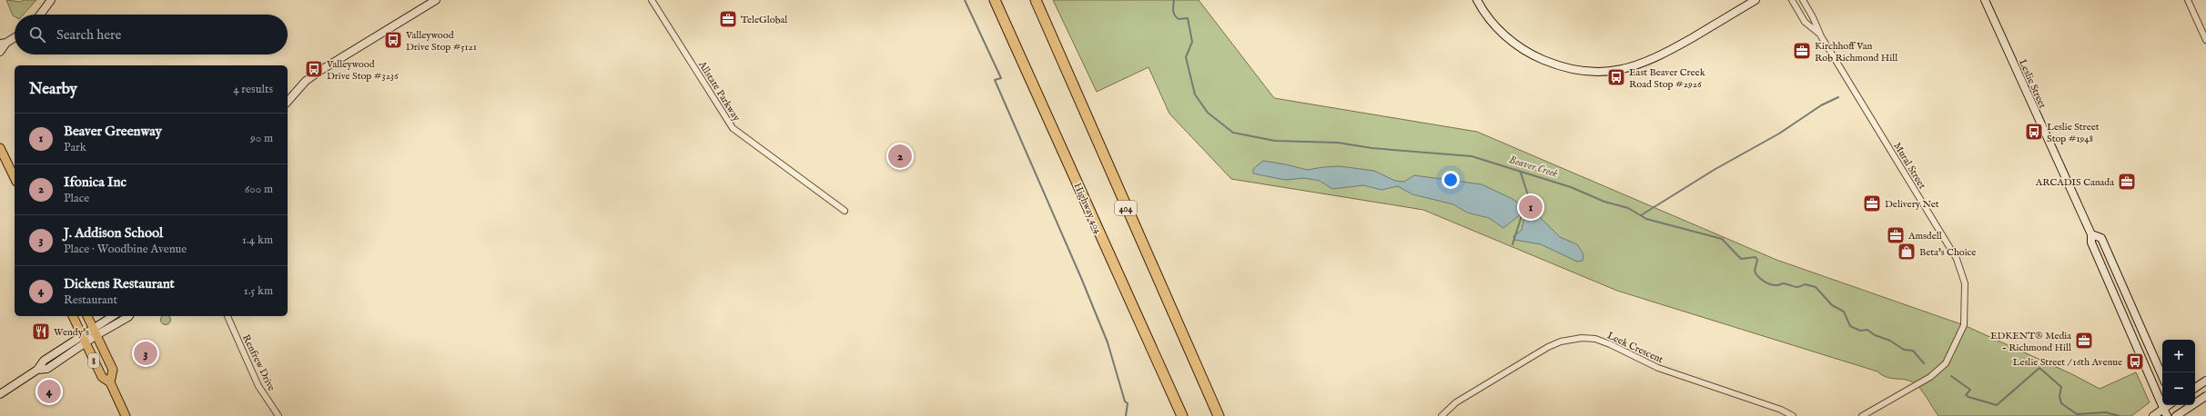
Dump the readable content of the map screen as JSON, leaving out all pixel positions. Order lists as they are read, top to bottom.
{
  "streets": {
    "highway": ["Highway 404", "404"],
    "main road": ["Leslie Street", "8"],
    "street": [
      "Allstate Parkway",
      "Mural Street",
      "Leek Crescent",
      "Renfrew Drive"
    ]
  },
  "water": ["Beaver Creek"],
  "places": {
    "office": [
      "TeleGlobal",
      "Kirchhoff Van Rob Richmond Hill",
      "ARCADIS Canada",
      "Delivery Net",
      "Amsdell",
      "EDKENT® Media - Richmond Hill"
    ],
    "bus stop": [
      "Valleywood Drive Stop #5121",
      "Valleywood Drive Stop #3236",
      "East Beaver Creek Road Stop #2926",
      "Leslie Street Stop #1948",
      "Leslie Street / 16th Avenue"
    ],
    "shop": ["Beta's Choice"],
    "restaurant": ["Wendy's"]
  },
  "page": {
    "search": "Search here",
    "heading": ["Nearby", "4 results"],
    "list": [
      {
        "mark": "1",
        "name": "Beaver Greenway",
        "note": "Park",
        "value": "90 m"
      },
      {
        "mark": "2",
        "name": "Ifonica Inc",
        "note": "Place",
        "value": "600 m"
      },
      {
        "mark": "3",
        "name": "J. Addison School",
        "note": "Place · Woodbine Avenue",
        "value": "1.4 km"
      },
      {
        "mark": "4",
        "name": "Dickens Restaurant",
        "note": "Restaurant",
        "value": "1.5 km"
      }
    ],
    "pins": [
      "2",
      "1",
      "3",
      "4"
    ],
    "map_buttons": ["+", "−"]
  }
}
